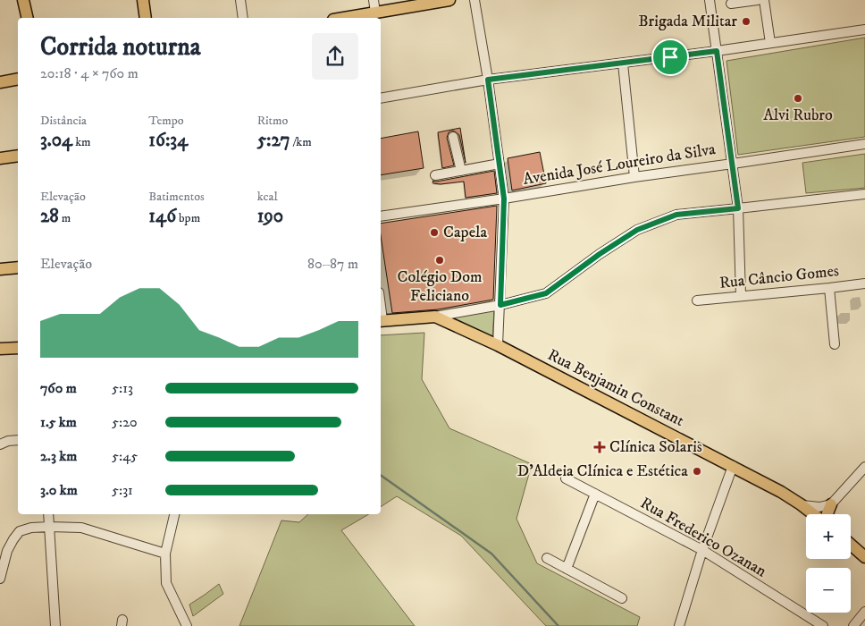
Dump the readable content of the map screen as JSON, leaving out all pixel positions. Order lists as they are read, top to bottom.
{
  "streets": {
    "main road": ["Rua Benjamin Constant"],
    "street": ["Avenida José Loureiro da Silva", "Rua Câncio Gomes", "Rua Frederico Ozanan"]
  },
  "places": {
    "other": [
      "Brigada Militar",
      "Alvi Rubro",
      "Capela",
      "Colégio Dom Feliciano",
      "D'Aldeia Clínica e Estética"
    ],
    "health": ["Clínica Solaris"]
  },
  "page": {
    "heading": ["Corrida noturna", "20:18 · 4 × 760 m"],
    "stats": [
      ["Distância", "3.04 km"],
      ["Tempo", "16:34"],
      ["Ritmo", "5:27 /km"],
      ["Elevação", "28 m"],
      ["Batimentos", "146 bpm"],
      ["kcal", "190"]
    ],
    "chart": ["Elevação", "80–87 m"],
    "list": [
      {
        "name": "760 m",
        "note": "5:13"
      },
      {
        "name": "1.5 km",
        "note": "5:20"
      },
      {
        "name": "2.3 km",
        "note": "5:45"
      },
      {
        "name": "3.0 km",
        "note": "5:31"
      }
    ],
    "map_buttons": ["+", "−"]
  }
}
